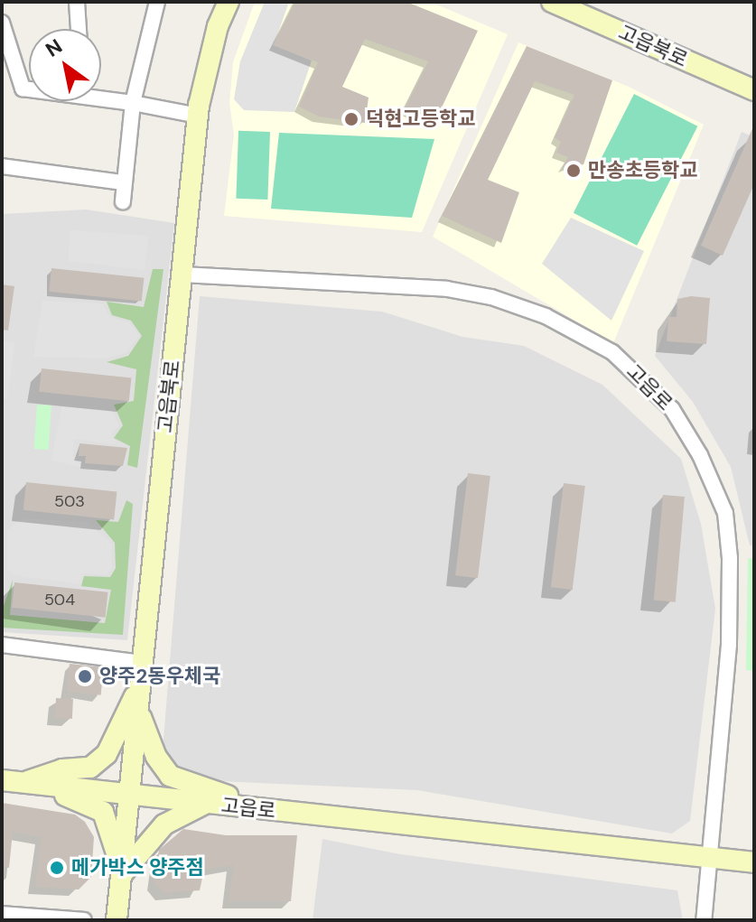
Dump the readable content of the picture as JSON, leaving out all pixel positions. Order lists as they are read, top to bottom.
{
  "streets": {
    "street": ["고읍북로", "고읍로"]
  },
  "crossings": [
    ["고읍북로", "고읍로"]
  ],
  "places": [
    "덕현고등학교",
    "만송초등학교",
    "양주2동우체국",
    "메가박스 양주점"
  ],
  "house_numbers": ["503", "504"],
  "north": "top left"
}
